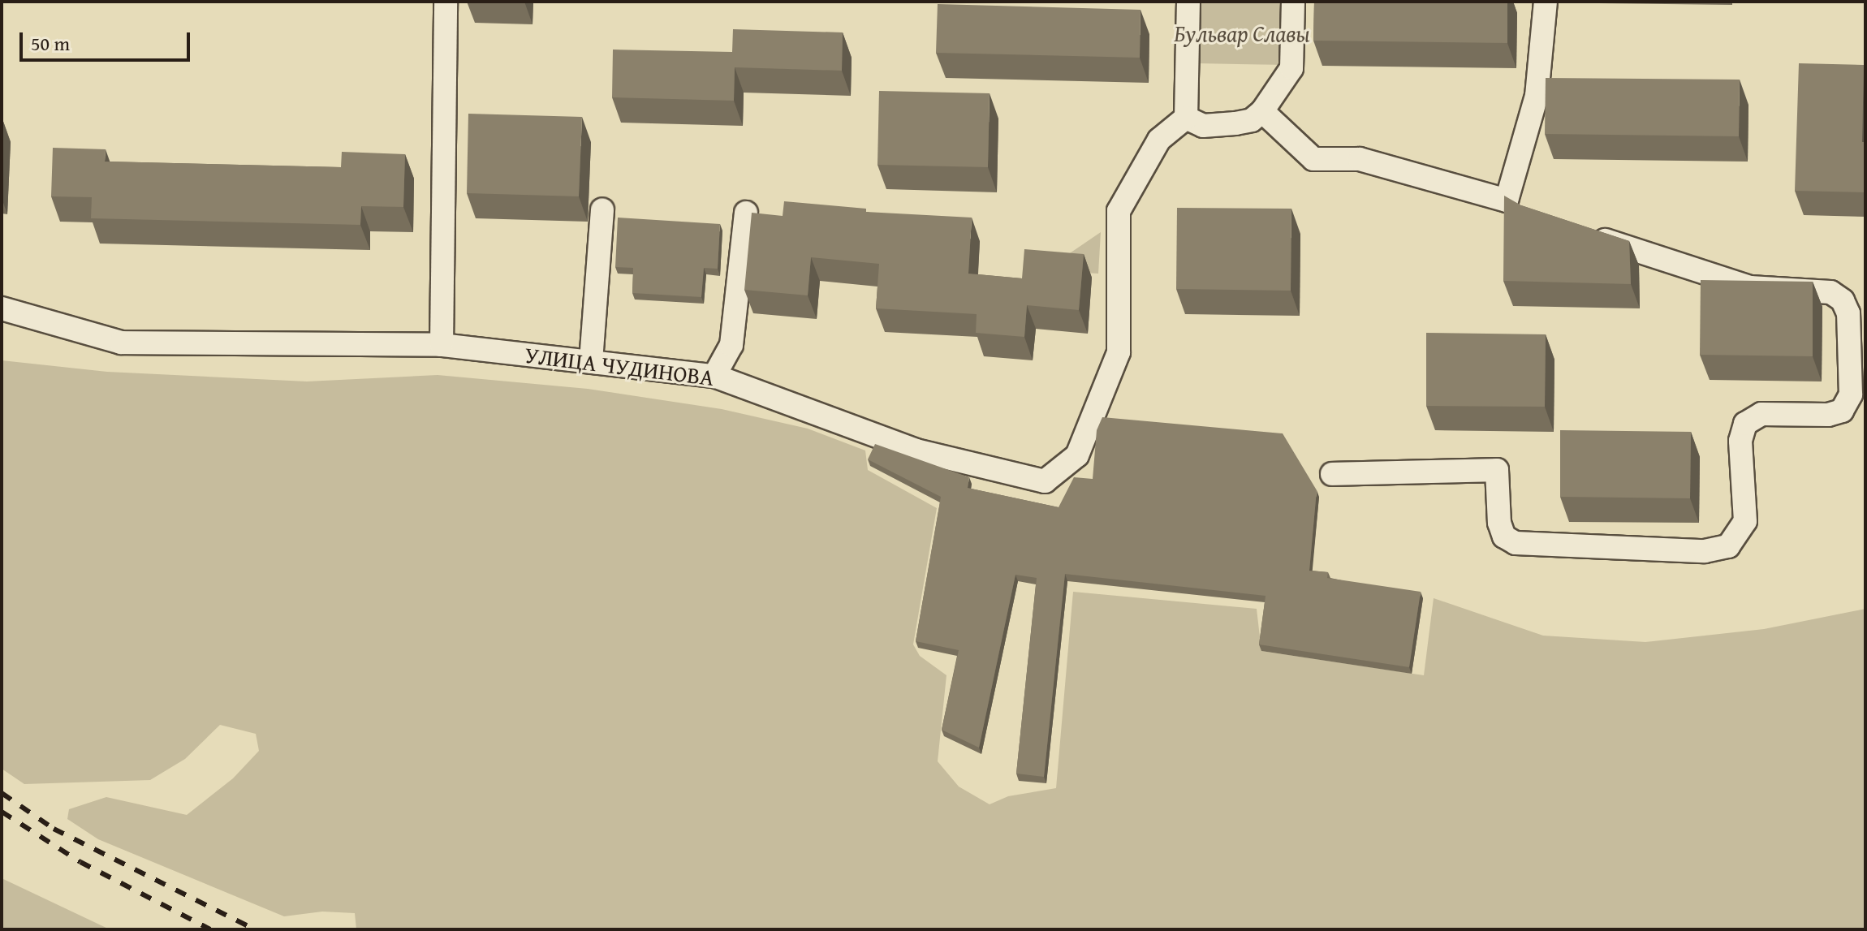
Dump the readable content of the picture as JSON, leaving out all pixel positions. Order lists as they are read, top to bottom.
{
  "streets": {
    "street": ["УЛИЦА ЧУДИНОВА"]
  },
  "parks": ["Бульвар Славы"],
  "scale_bar": "50 m"
}
